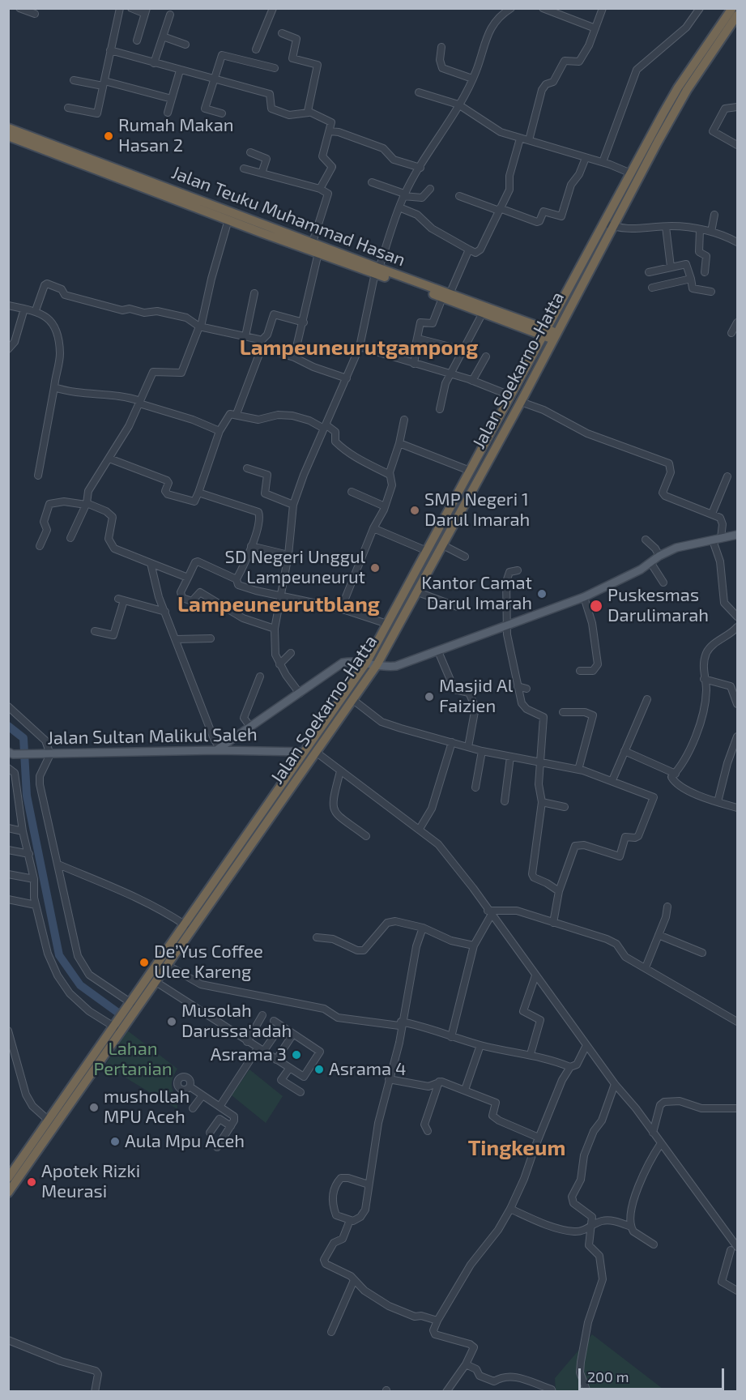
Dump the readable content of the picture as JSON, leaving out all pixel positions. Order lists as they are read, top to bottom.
{
  "streets": {
    "highway": ["Jalan Teuku Muhammad Hasan", "Jalan Soekarno-Hatta"],
    "main road": ["Jalan Sultan Malikul Saleh"]
  },
  "crossings": [
    ["Jalan Teuku Muhammad Hasan", "Jalan Soekarno-Hatta"],
    ["Jalan Soekarno-Hatta", "Jalan Sultan Malikul Saleh"]
  ],
  "districts": ["Lampeuneurutgampong", "Lampeuneurutblang", "Tingkeum"],
  "parks": ["Lahan Pertanian"],
  "places": [
    "Rumah Makan Hasan 2",
    "SMP Negeri 1 Darul Imarah",
    "SD Negeri Unggul Lampeuneurut",
    "Kantor Camat Darul Imarah",
    "Puskesmas Darulimarah",
    "Masjid Al Faizien",
    "De’Yus Coffee Ulee Kareng",
    "Musolah Darussa'adah",
    "Asrama 3",
    "Asrama 4",
    "mushollah MPU Aceh",
    "Aula Mpu Aceh",
    "Apotek Rizki Meurasi"
  ],
  "scale_bar": "200 m"
}
